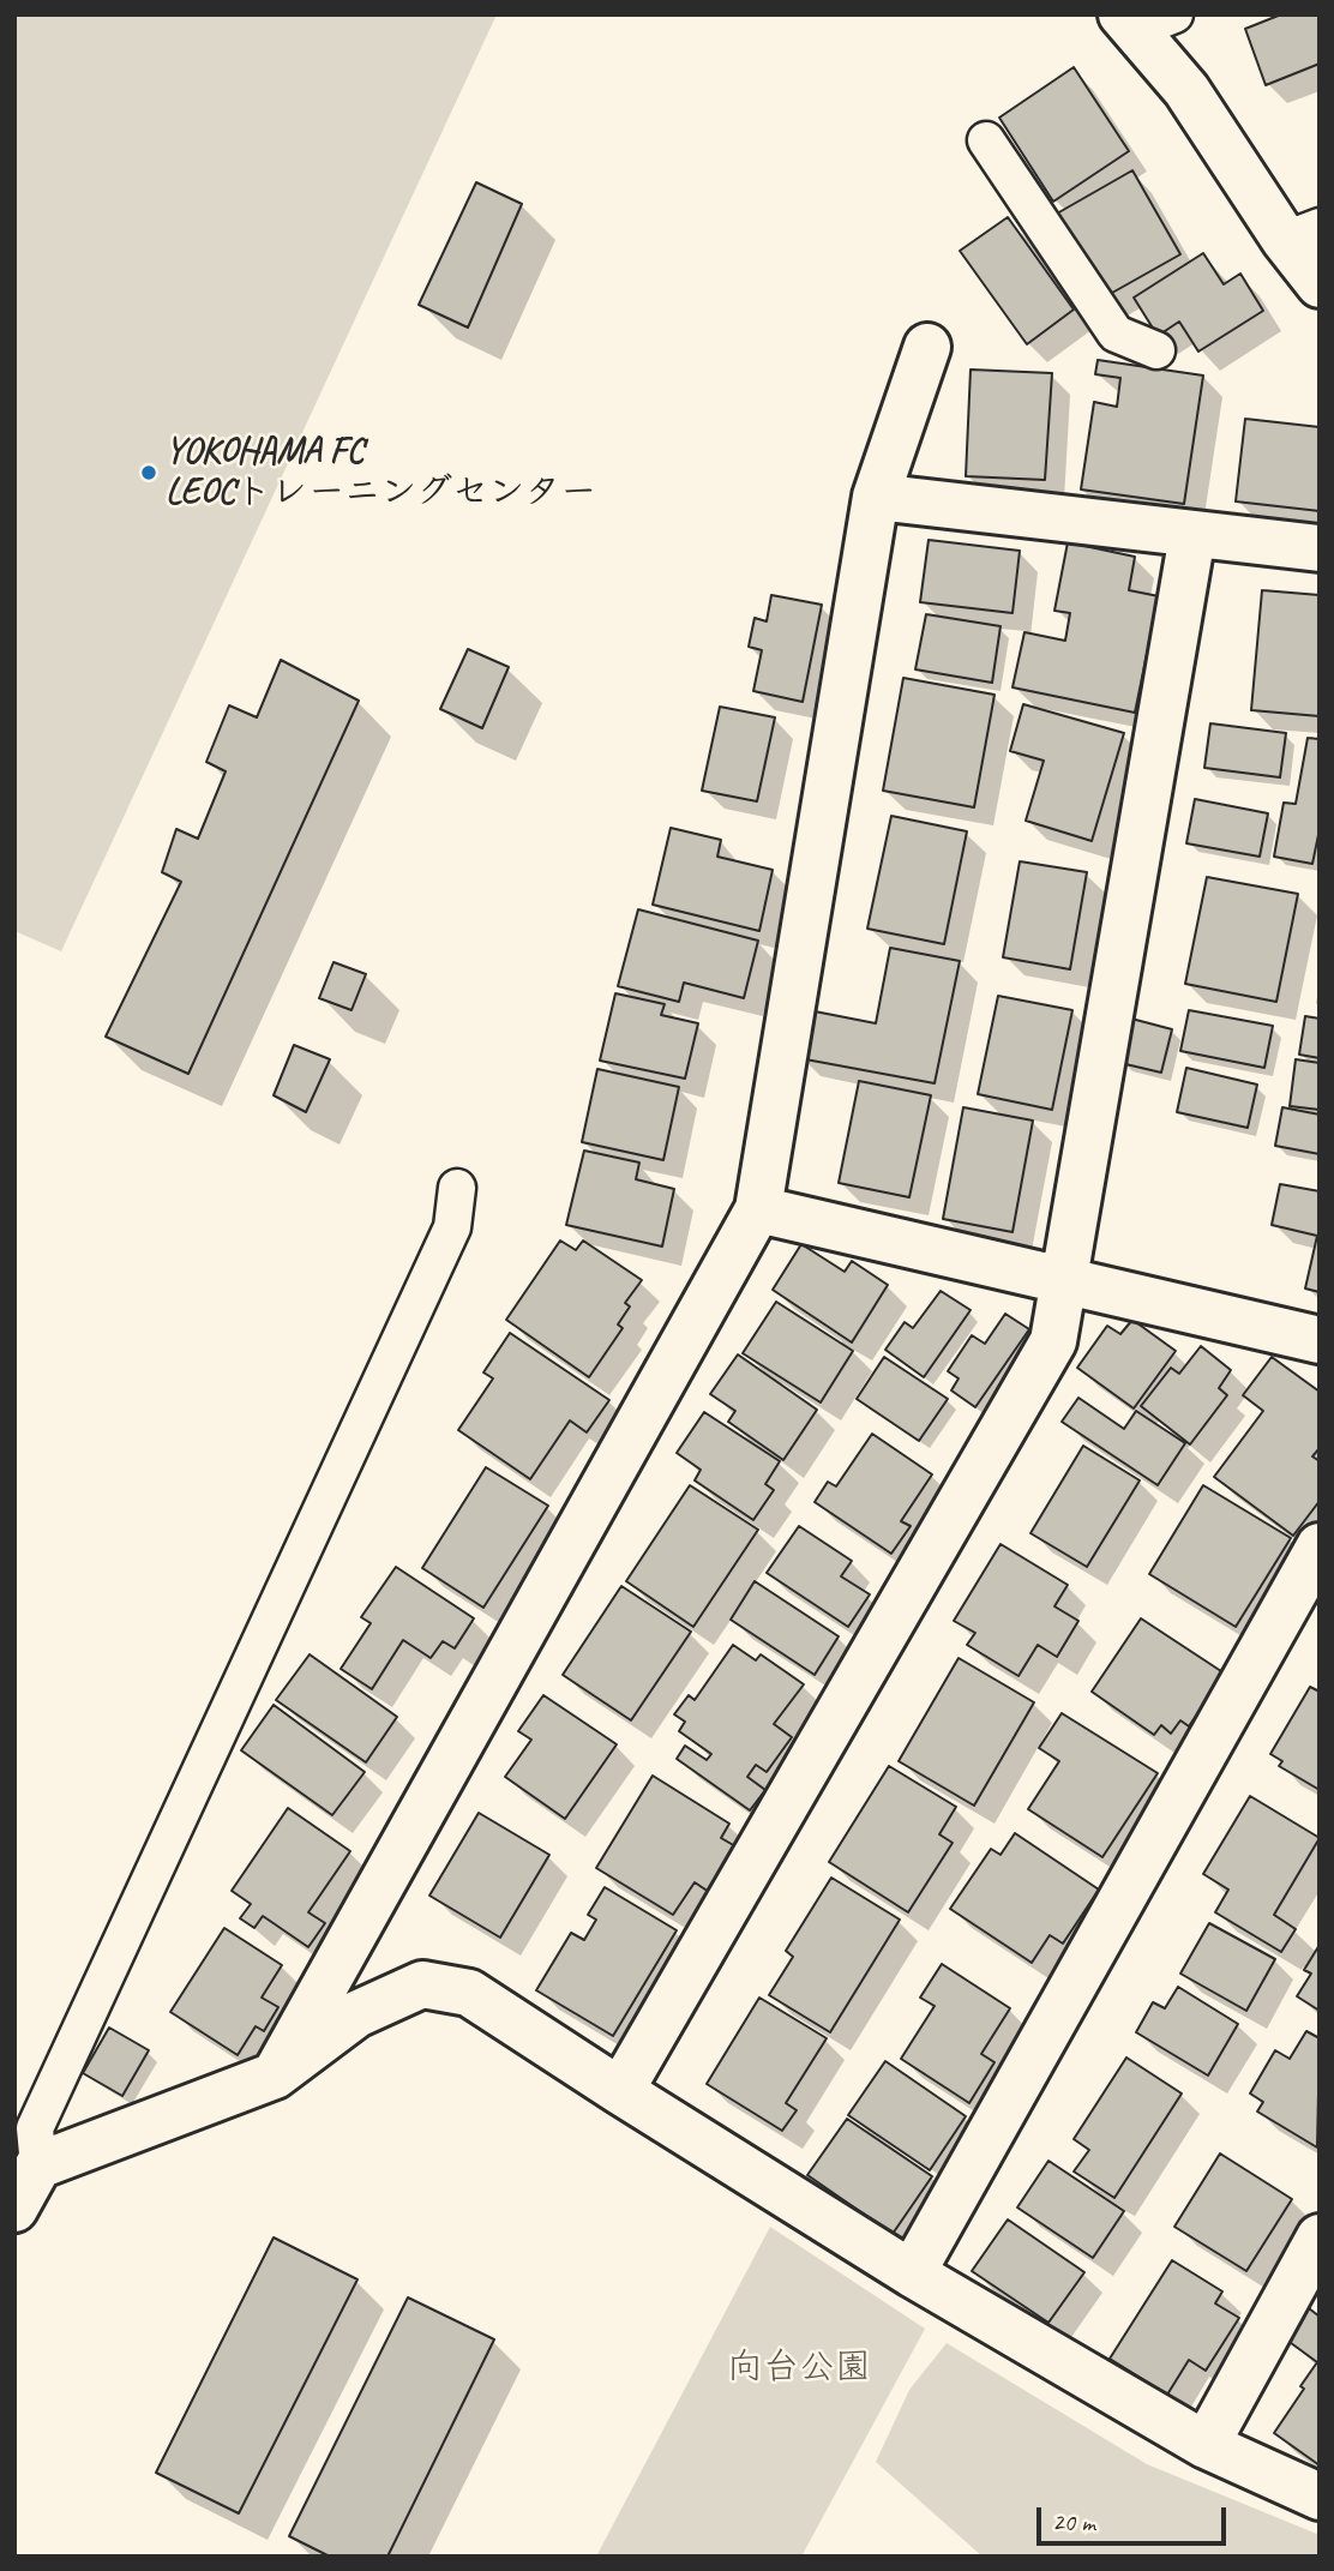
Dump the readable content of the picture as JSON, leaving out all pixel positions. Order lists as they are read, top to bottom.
{
  "parks": ["向台公園"],
  "places": ["YOKOHAMA FC LEOCトレーニングセンター"],
  "scale_bar": "20 m"
}
